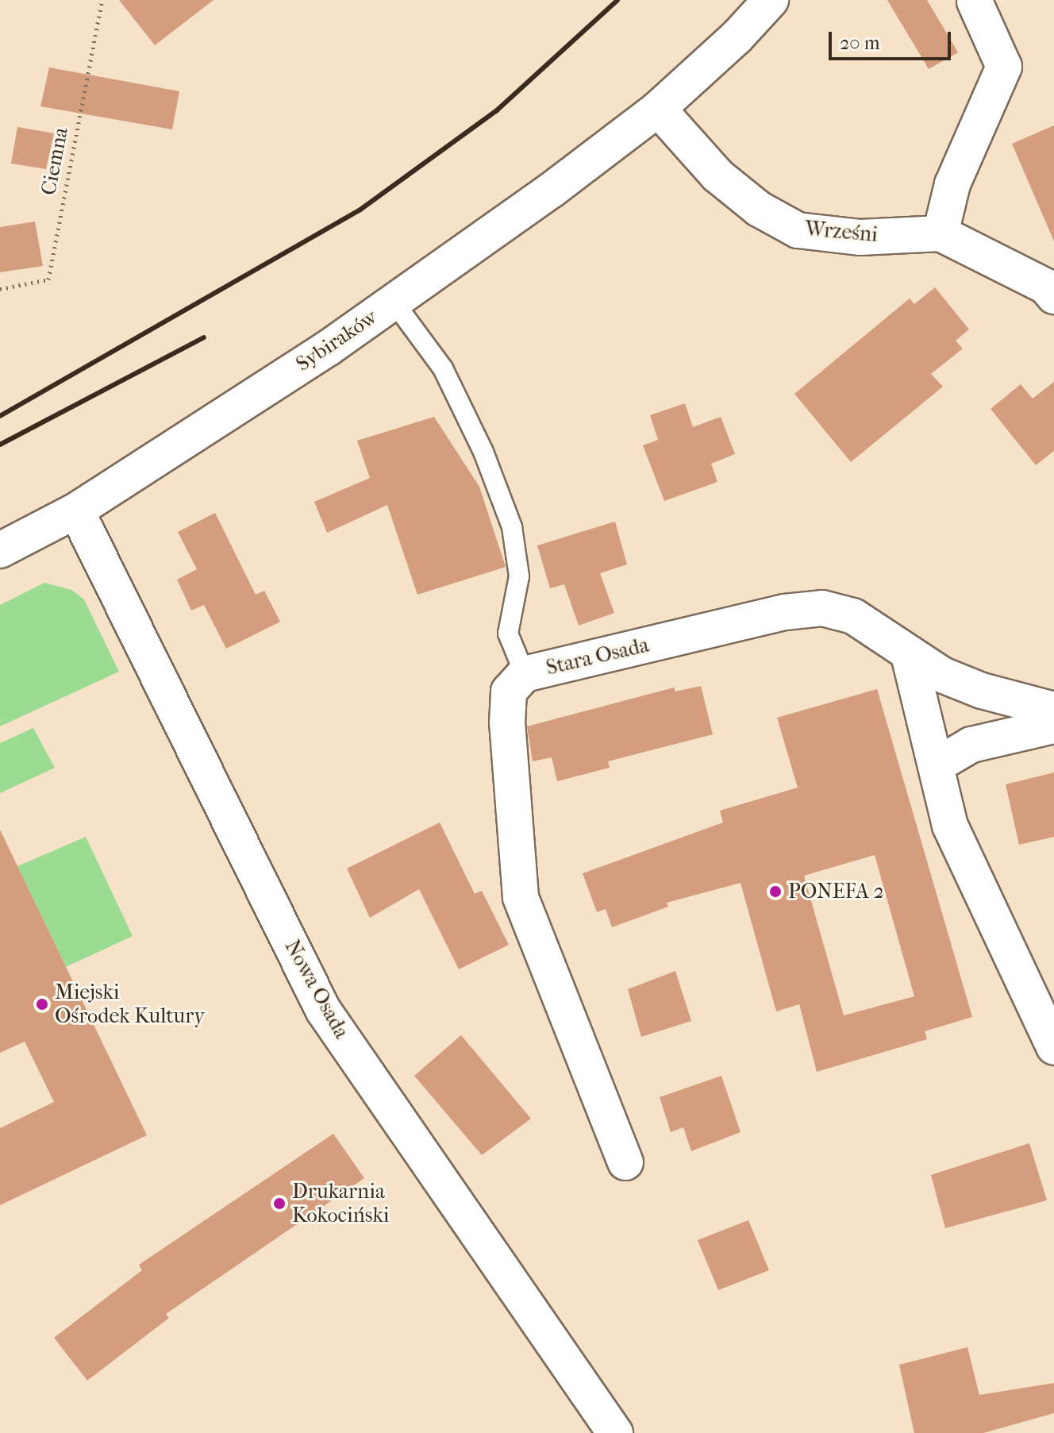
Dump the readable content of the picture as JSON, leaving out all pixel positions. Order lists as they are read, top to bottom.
{
  "streets": {
    "street": [
      "Wrześni",
      "Sybiraków",
      "Stara Osada",
      "Nowa Osada"
    ],
    "path": ["Ciemna"]
  },
  "crossings": [
    ["Wrześni", "Sybiraków"],
    ["Sybiraków", "Stara Osada"],
    ["Sybiraków", "Nowa Osada"]
  ],
  "places": ["PONEFA 2", "Miejski Ośrodek Kultury", "Drukarnia Kokociński"],
  "scale_bar": "20 m"
}
